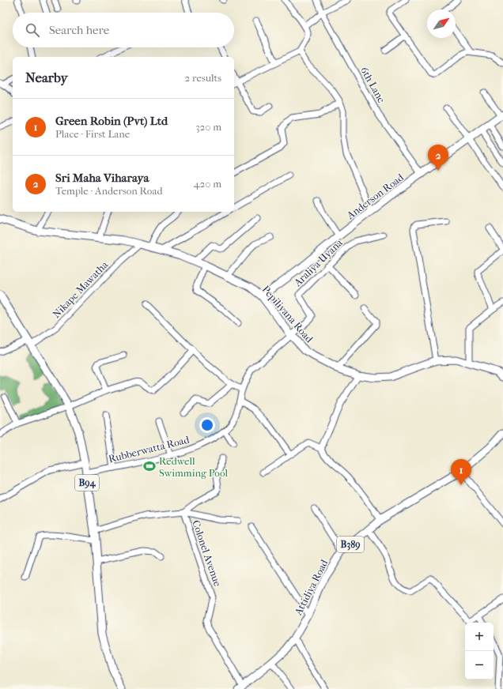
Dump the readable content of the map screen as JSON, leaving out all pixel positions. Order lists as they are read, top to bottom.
{
  "streets": {
    "main road": [
      "Anderson Road",
      "Pepiliyana Road",
      "B94",
      "B389",
      "Attidiya Road"
    ],
    "street": [
      "6th Lane",
      "Araliya Uyana",
      "Nikape Mawatha",
      "Rubberwatta Road",
      "Colonel Avenue"
    ]
  },
  "crossings": [
    ["6th Lane", "Anderson Road"],
    ["Anderson Road", "Pepiliyana Road"],
    ["Araliya Uyana", "Pepiliyana Road"],
    ["Araliya Uyana", "Rubberwatta Road"],
    ["Nikape Mawatha", "Pepiliyana Road"],
    ["Nikape Mawatha", "B94"],
    ["Pepiliyana Road", "Rubberwatta Road"],
    ["Rubberwatta Road", "B94"],
    ["Colonel Avenue", "Attidiya Road"]
  ],
  "places": {
    "sports": ["Redwell Swimming Pool"]
  },
  "north": "top right",
  "page": {
    "search": "Search here",
    "heading": ["Nearby", "2 results"],
    "list": [
      {
        "mark": "1",
        "name": "Green Robin (Pvt) Ltd",
        "note": "Place · First Lane",
        "value": "320 m"
      },
      {
        "mark": "2",
        "name": "Sri Maha Viharaya",
        "note": "Temple · Anderson Road",
        "value": "420 m"
      }
    ],
    "pins": ["2", "1"],
    "map_buttons": ["+", "−"]
  }
}
